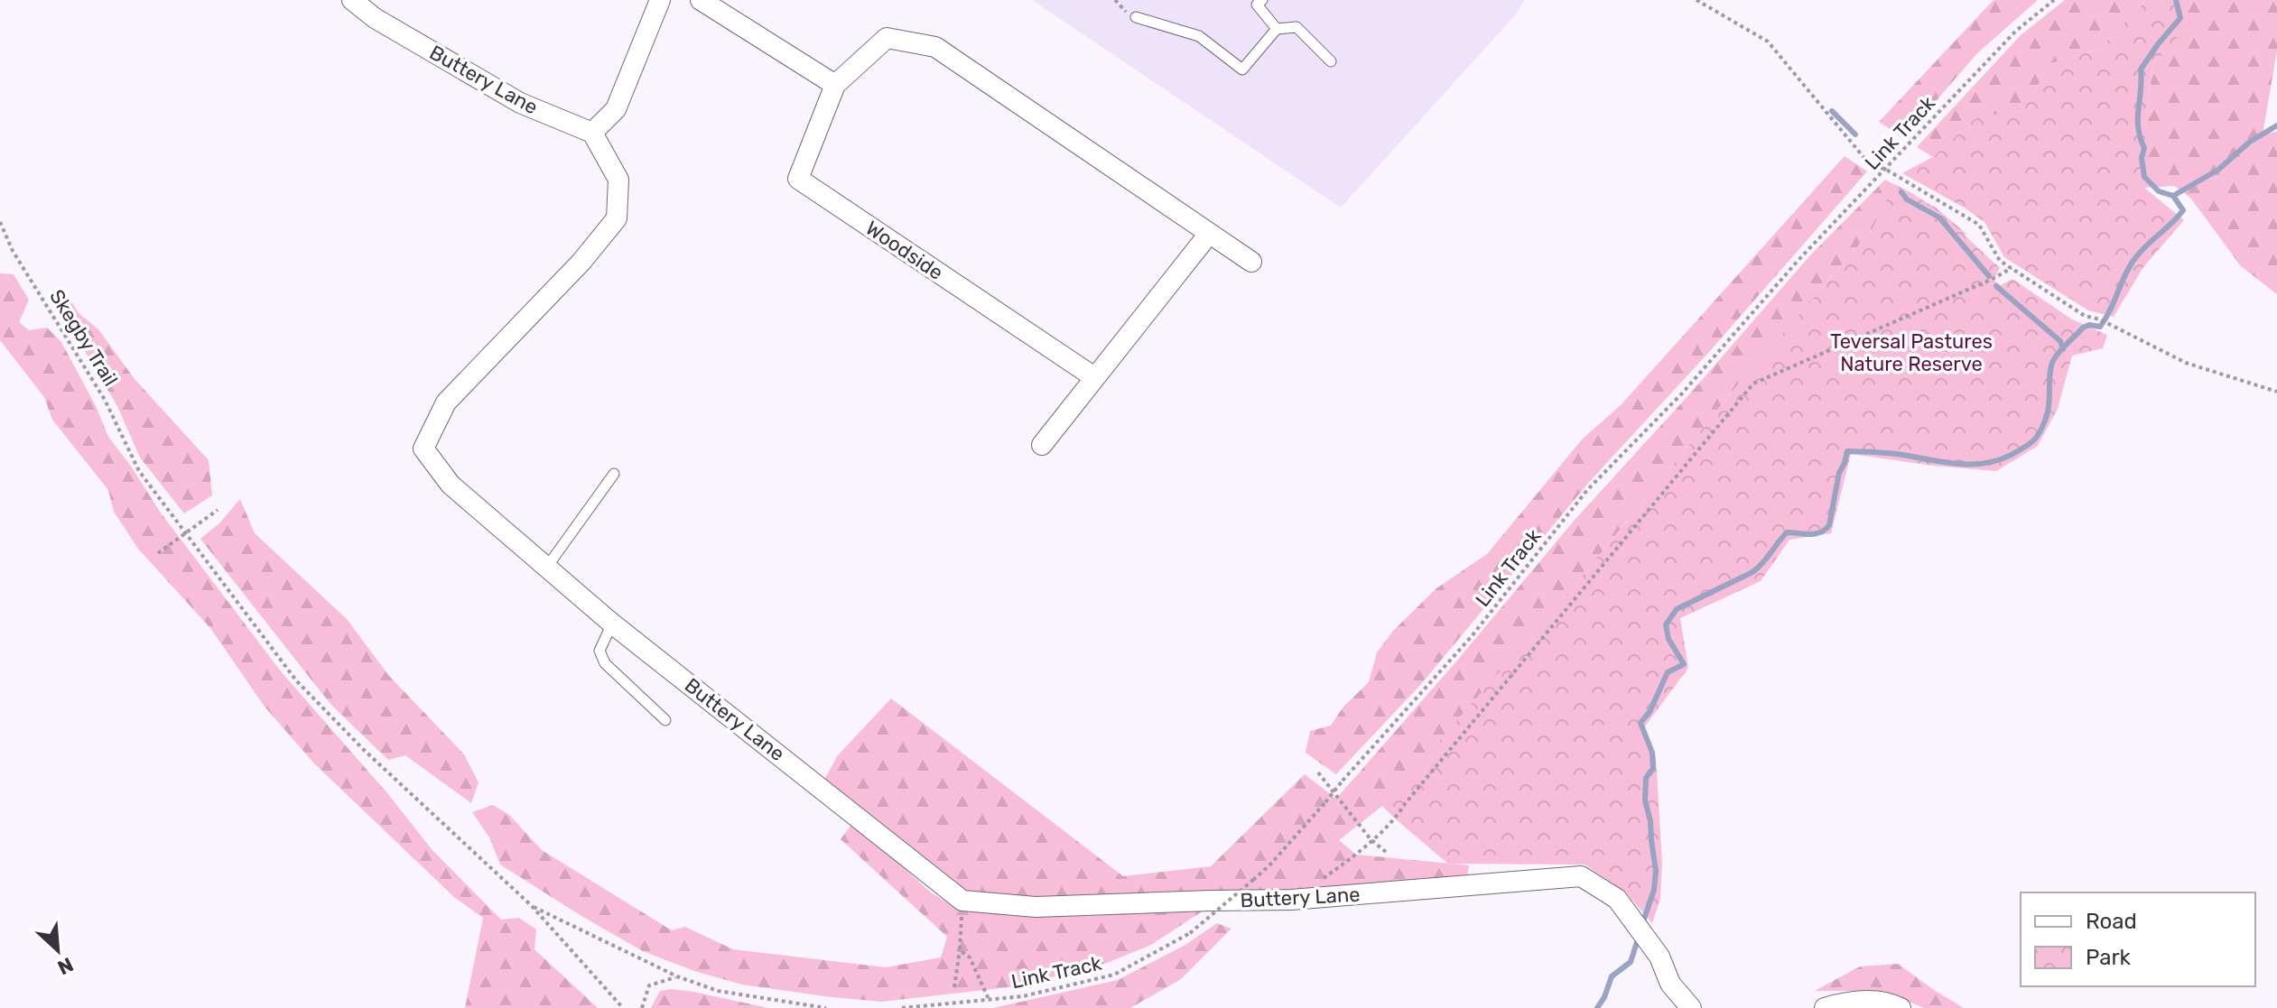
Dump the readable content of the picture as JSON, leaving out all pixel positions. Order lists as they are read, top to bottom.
{
  "streets": {
    "street": ["Buttery Lane", "Woodside"],
    "path": ["Link Track", "Skegby Trail"]
  },
  "parks": ["Teversal Pastures Nature Reserve"],
  "legend": ["Road", "Park"],
  "north": "bottom right"
}
